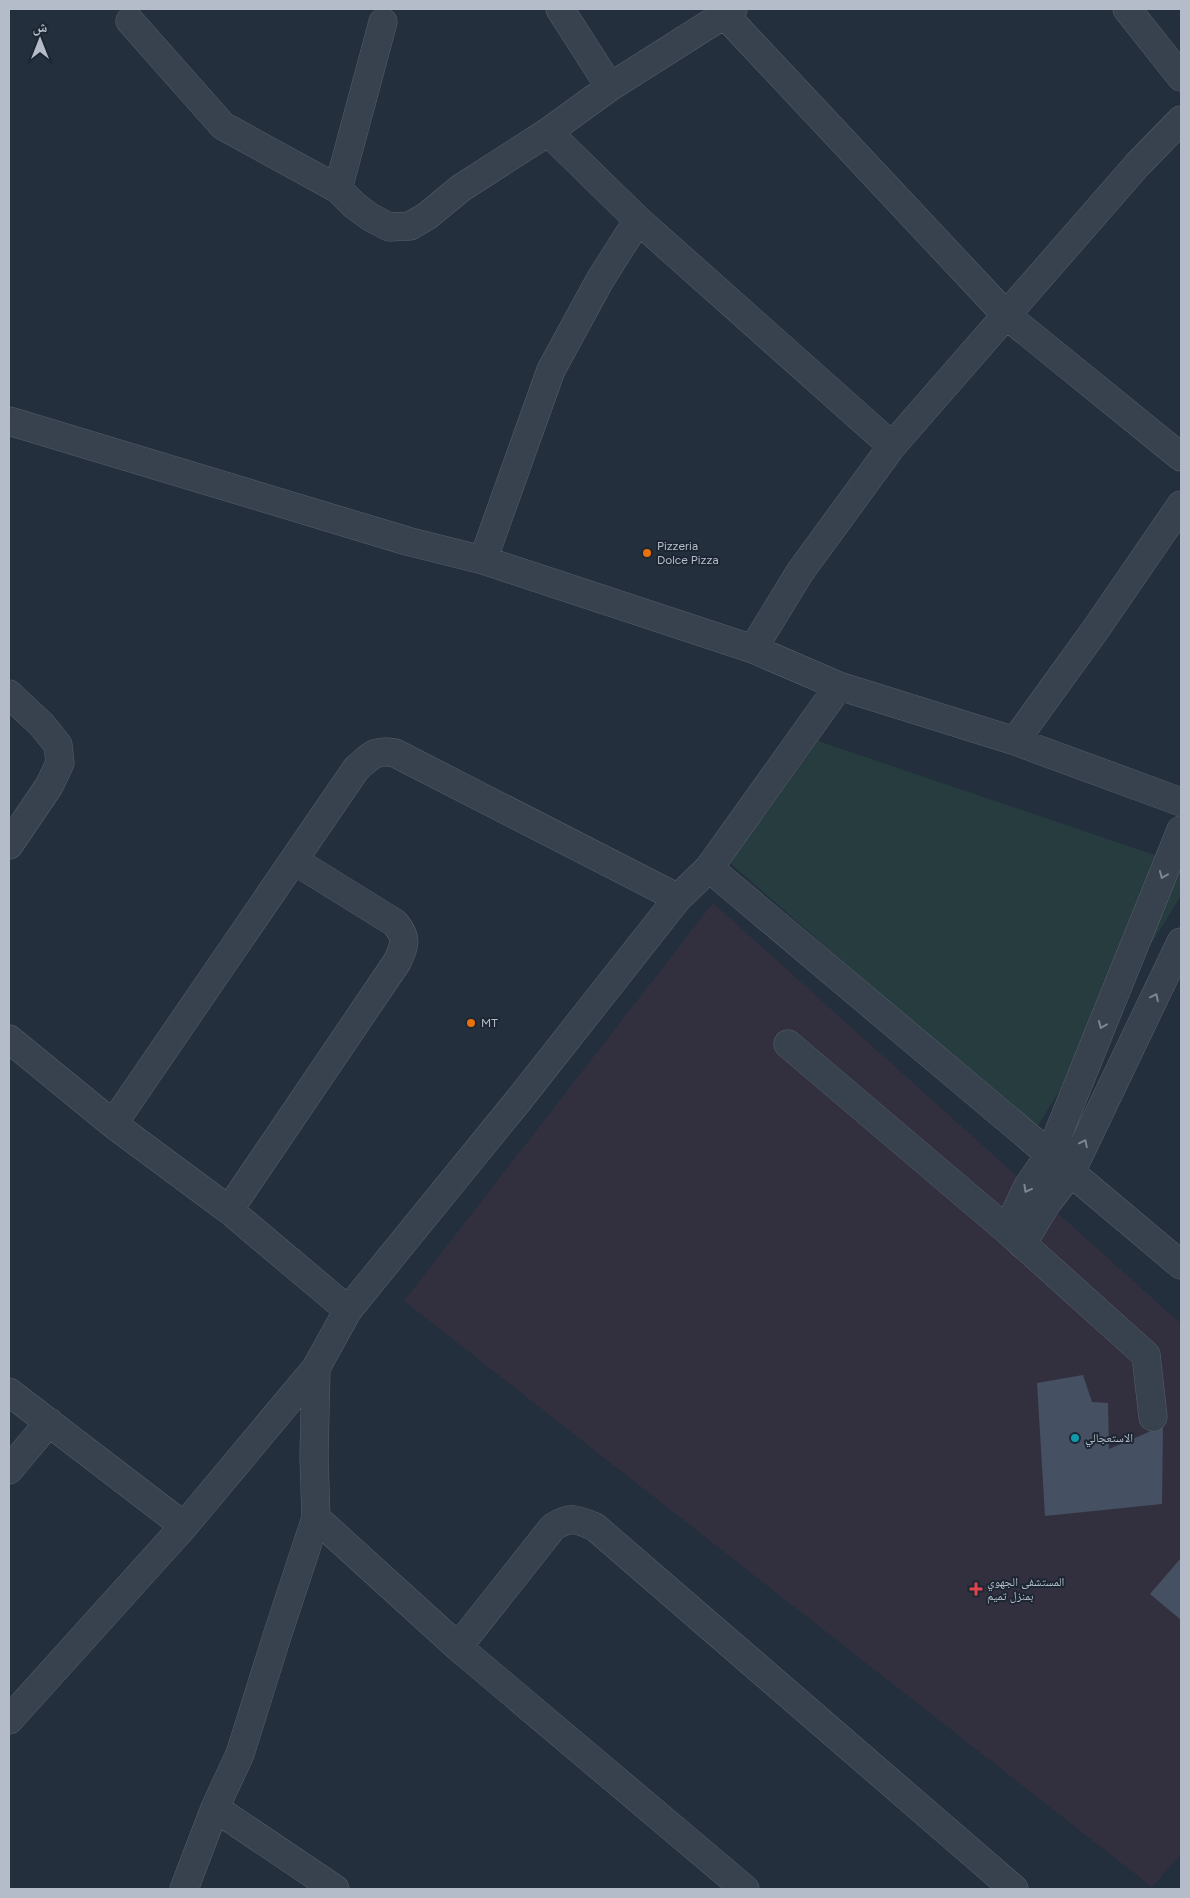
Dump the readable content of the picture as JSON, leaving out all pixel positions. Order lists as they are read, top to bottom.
{
  "places": {
    "other": ["Pizzeria Dolce Pizza", "MT", "الاستعجالي"],
    "health": ["المستشفى الجهوي بمنزل تميم"]
  },
  "north": "top"
}
